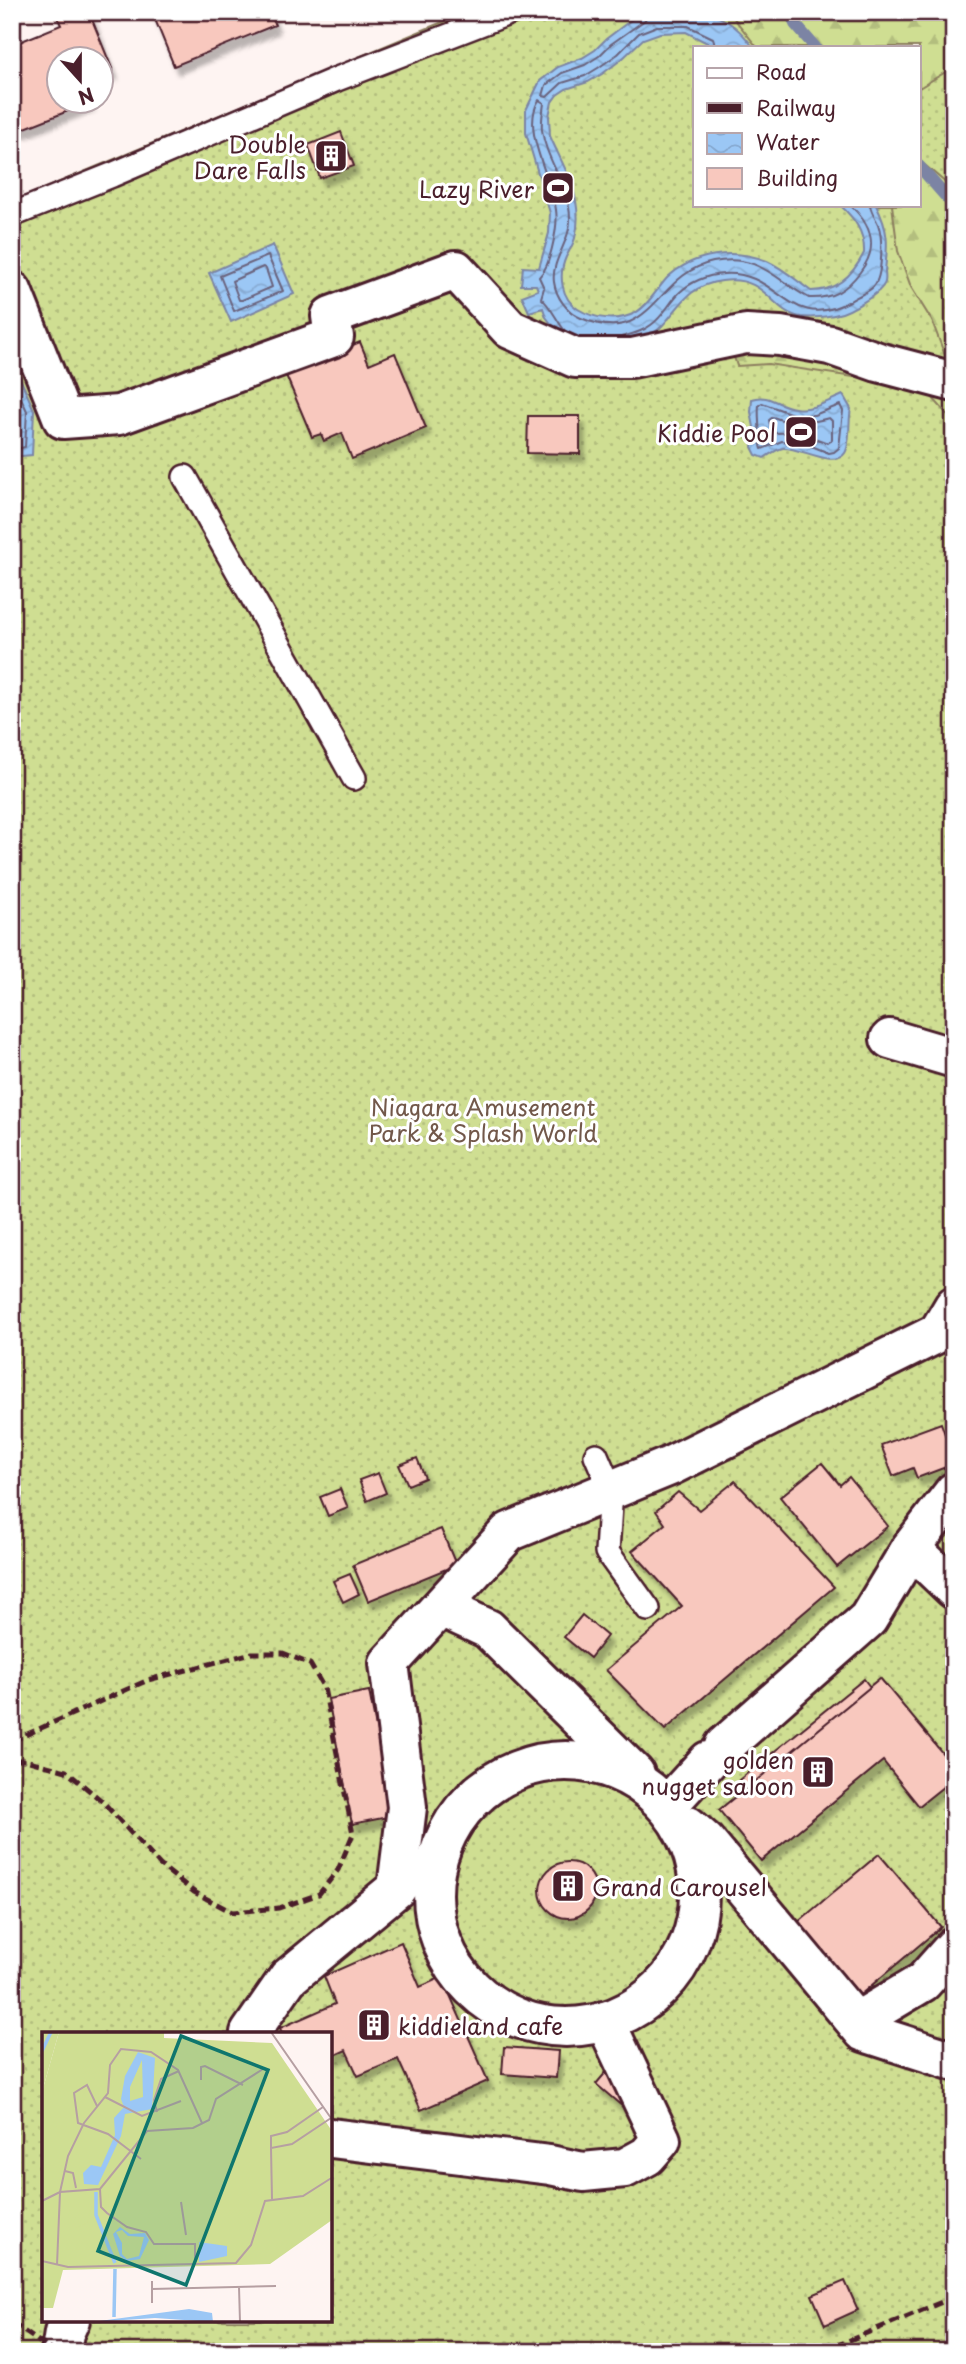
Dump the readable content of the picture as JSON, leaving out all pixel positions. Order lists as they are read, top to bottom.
{
  "parks": ["Niagara Amusement Park & Splash World"],
  "places": {
    "building": [
      "Double Dare Falls",
      "golden nugget saloon",
      "Grand Carousel",
      "kiddieland cafe"
    ],
    "sports": ["Lazy River", "Kiddie Pool"]
  },
  "legend": [
    "Road",
    "Railway",
    "Water",
    "Building"
  ],
  "north": "bottom"
}
